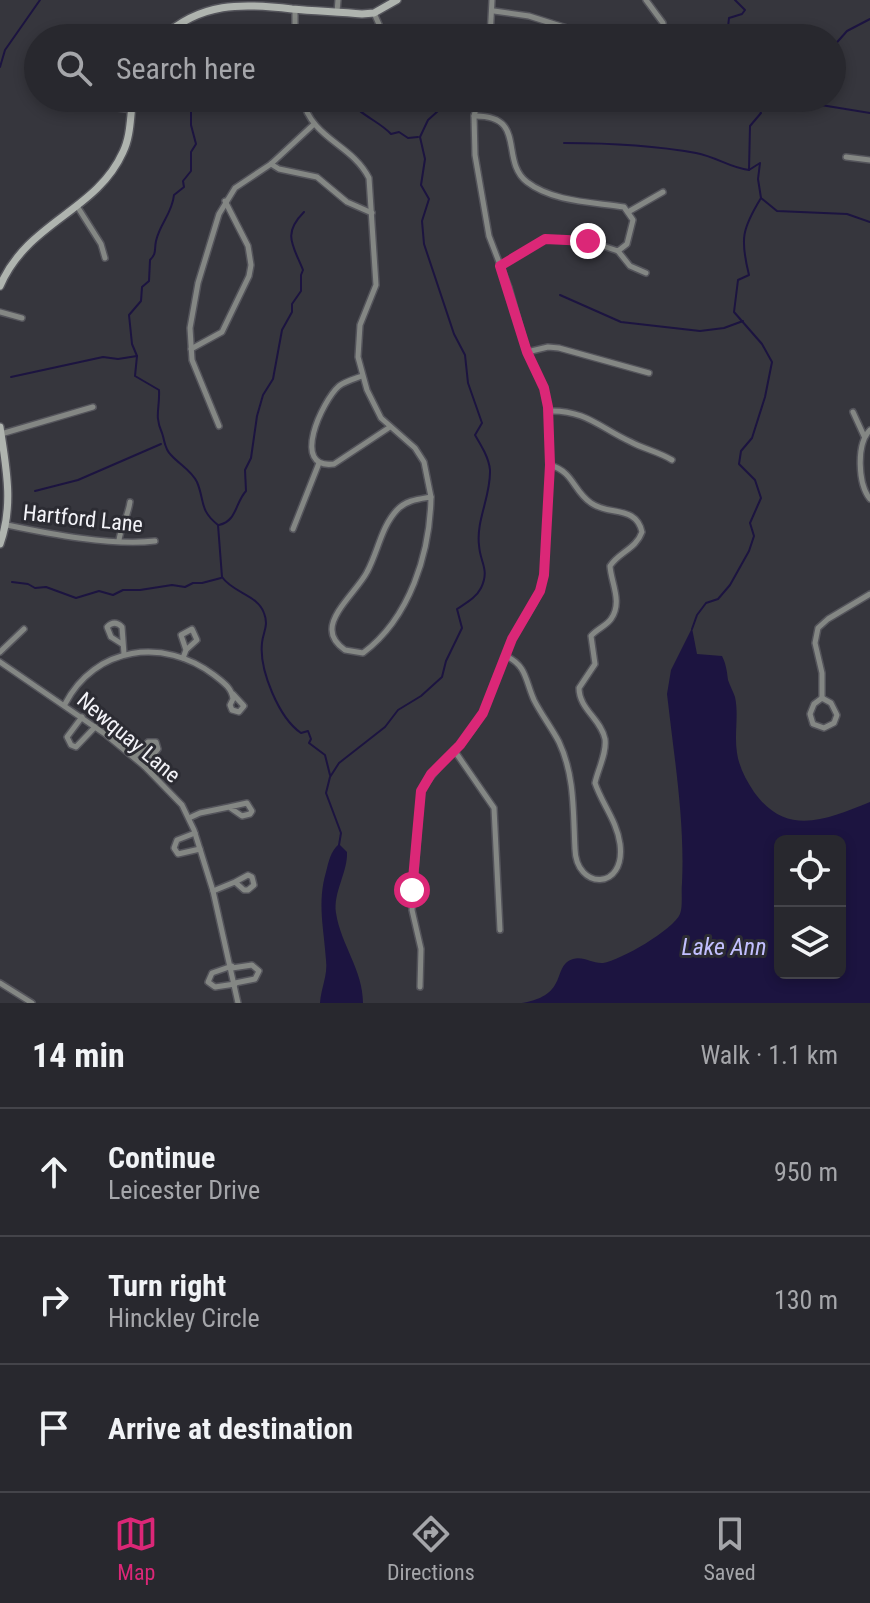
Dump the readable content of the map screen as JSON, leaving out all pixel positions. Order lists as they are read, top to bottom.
{
  "streets": {
    "street": ["Hartford Lane", "Newquay Lane"]
  },
  "water": ["Lake Ann"],
  "page": {
    "search": "Search here",
    "heading": ["14 min", "Walk · 1.1 km"],
    "list": [
      ["Continue", "Leicester Drive", "950 m"],
      ["Turn right", "Hinckley Circle", "130 m"],
      "Arrive at destination"
    ],
    "nav": ["Map", "Directions", "Saved"]
  }
}
